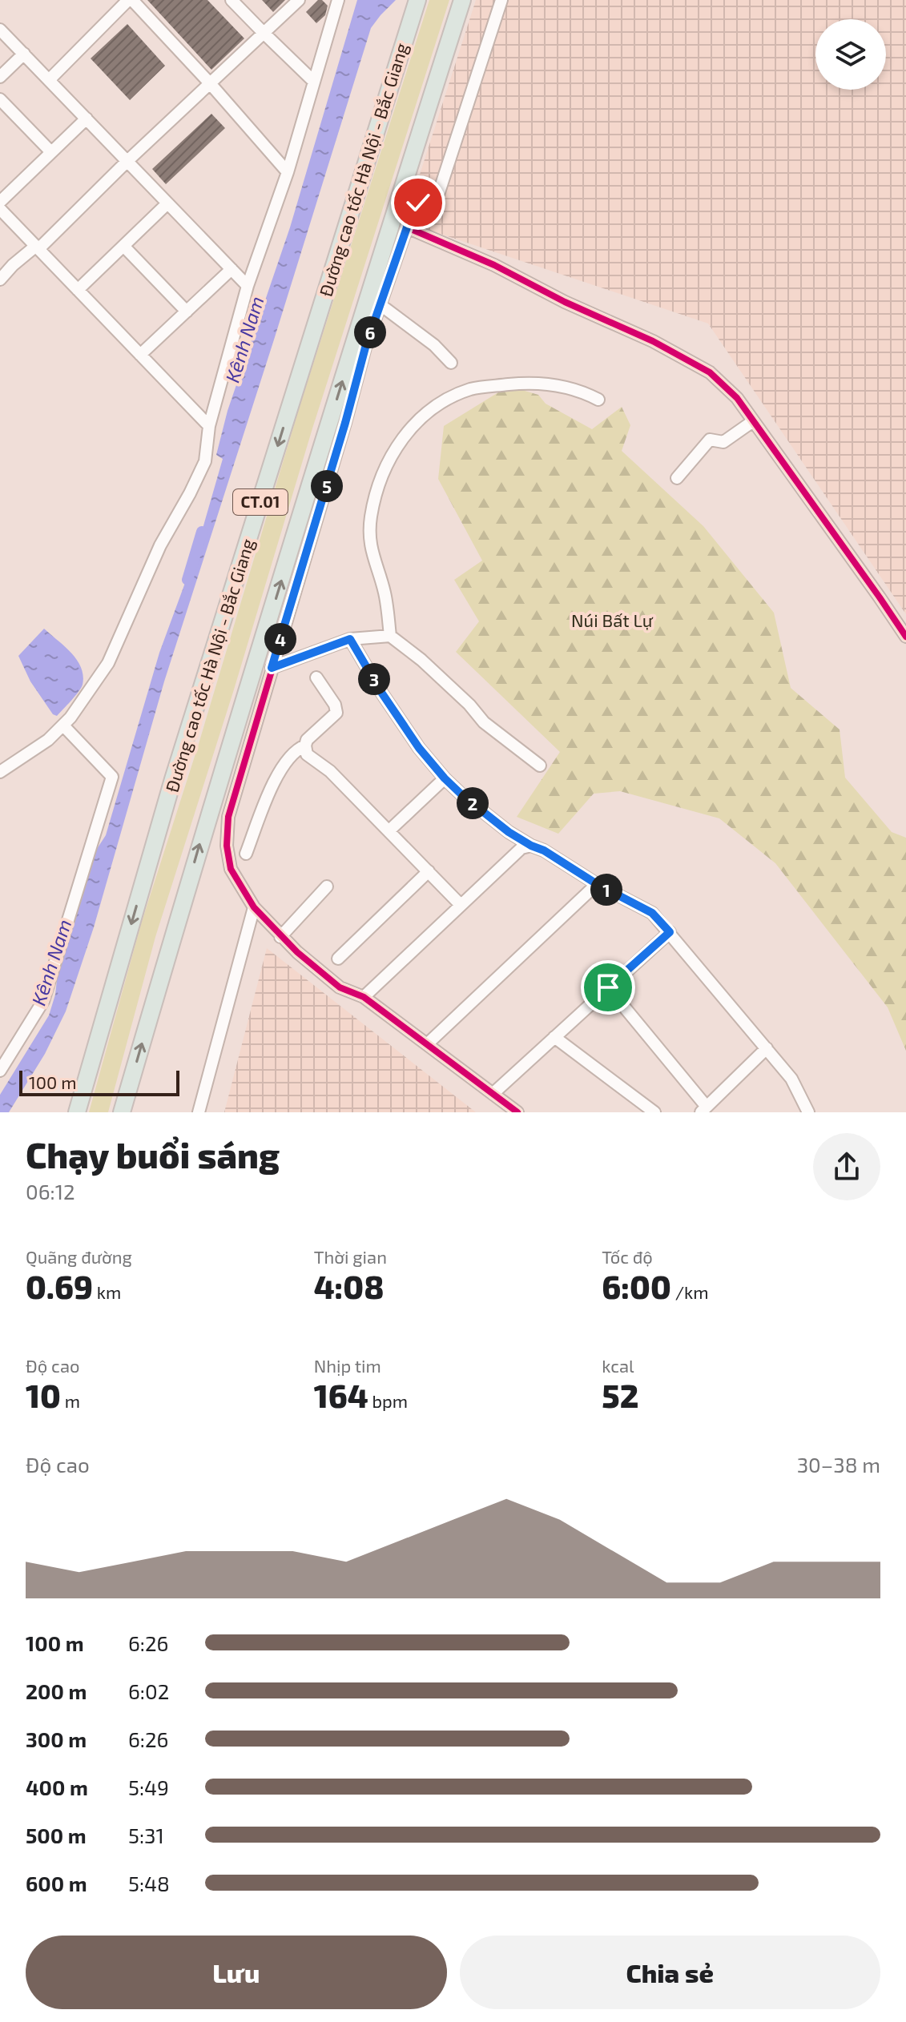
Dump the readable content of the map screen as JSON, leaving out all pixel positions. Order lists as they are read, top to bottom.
{
  "streets": {
    "highway": ["Đường cao tốc Hà Nội - Bắc Giang", "CT.01"]
  },
  "water": ["Kênh Nam"],
  "parks": ["Núi Bất Lự"],
  "scale_bar": "100 m",
  "page": {
    "pins": [
      "6",
      "5",
      "4",
      "3",
      "2",
      "1"
    ],
    "scale": "100 m",
    "heading": ["Chạy buổi sáng", "06:12"],
    "stats": [
      ["Quãng đường", "0.69 km"],
      ["Thời gian", "4:08"],
      ["Tốc độ", "6:00 /km"],
      ["Độ cao", "10 m"],
      ["Nhịp tim", "164 bpm"],
      ["kcal", "52"]
    ],
    "chart": ["Độ cao", "30–38 m"],
    "list": [
      {
        "name": "100 m",
        "note": "6:26"
      },
      {
        "name": "200 m",
        "note": "6:02"
      },
      {
        "name": "300 m",
        "note": "6:26"
      },
      {
        "name": "400 m",
        "note": "5:49"
      },
      {
        "name": "500 m",
        "note": "5:31"
      },
      {
        "name": "600 m",
        "note": "5:48"
      }
    ],
    "buttons": ["Lưu", "Chia sẻ"]
  }
}
